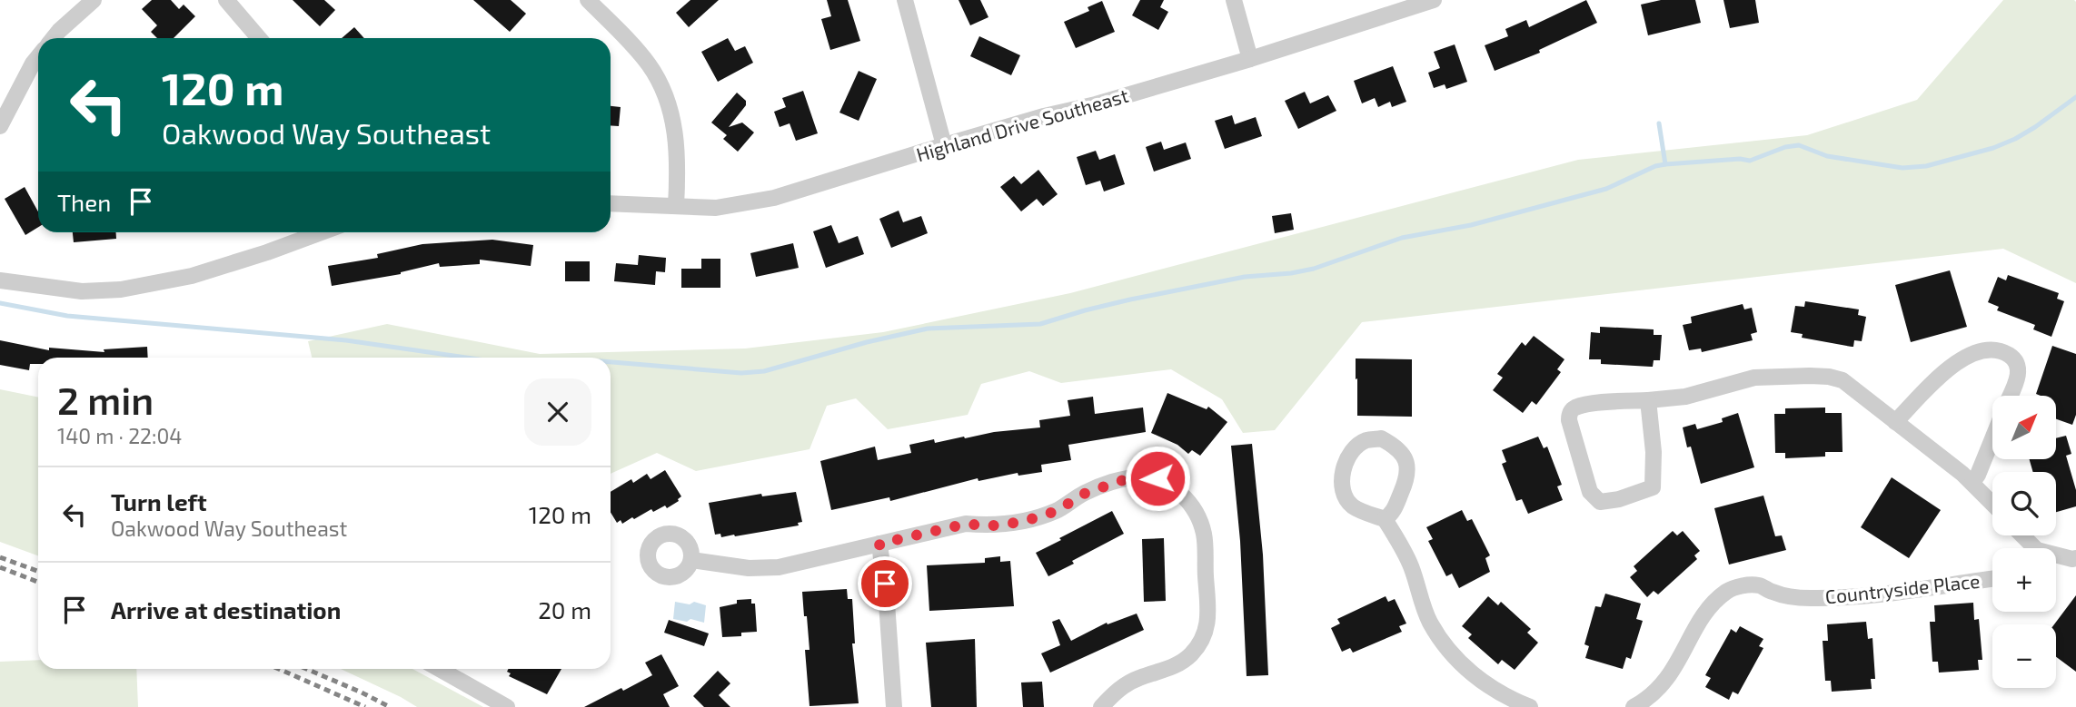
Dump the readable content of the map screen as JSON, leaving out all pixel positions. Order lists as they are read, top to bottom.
{
  "streets": {
    "street": ["Highland Drive Southeast", "Countryside Place"]
  },
  "north": "top right",
  "page": {
    "turn": ["120 m", "Oakwood Way Southeast"],
    "then": "Then",
    "heading": ["2 min", "140 m · 22:04"],
    "map_buttons": ["+", "−"],
    "list": [
      {
        "name": "Turn left",
        "note": "Oakwood Way Southeast",
        "value": "120 m"
      },
      {
        "name": "Arrive at destination",
        "value": "20 m"
      }
    ]
  }
}
